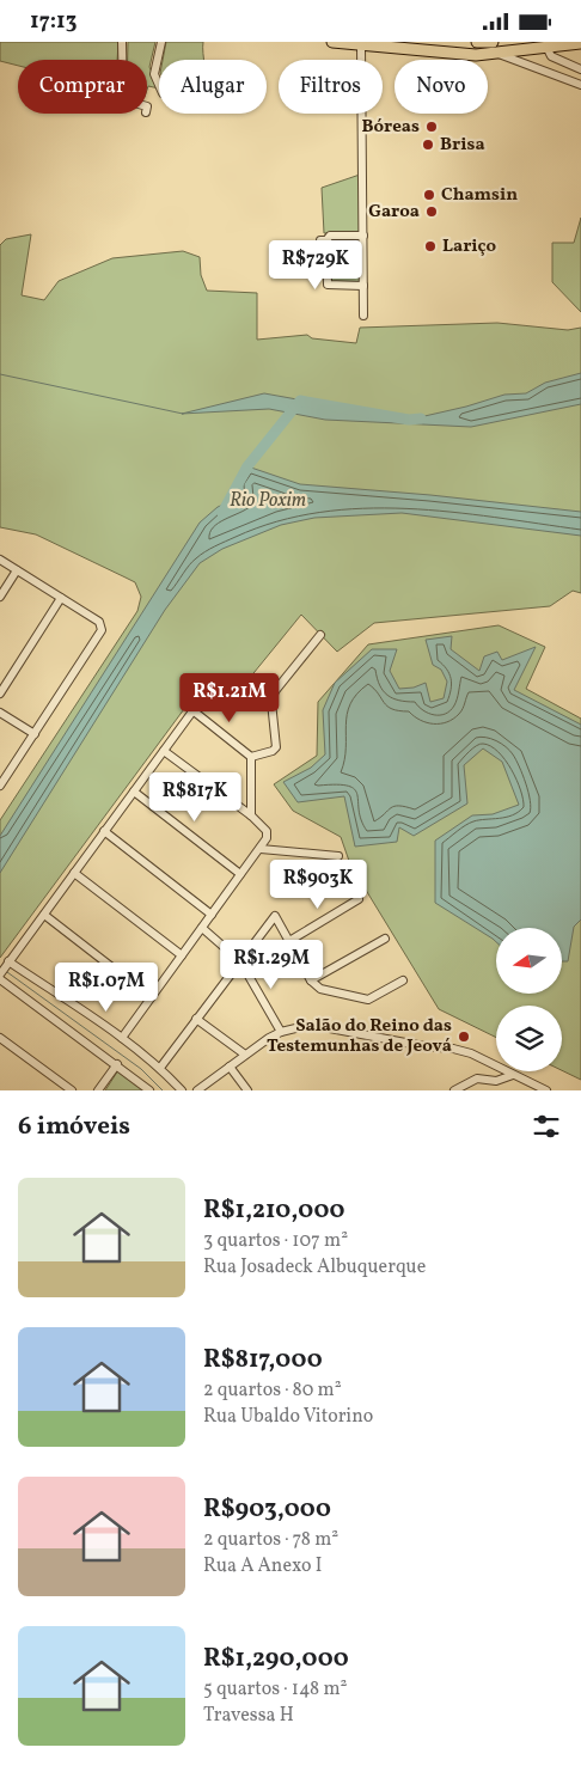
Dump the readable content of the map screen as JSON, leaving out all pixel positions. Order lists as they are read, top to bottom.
{
  "water": ["Rio Poxim"],
  "places": [
    "Bóreas",
    "Brisa",
    "Chamsin",
    "Garoa",
    "Lariço",
    "Salão do Reino das Testemunhas de Jeová"
  ],
  "north": "left",
  "page": {
    "status": "17:13",
    "chip": [
      "Comprar",
      "Alugar",
      "Filtros",
      "Novo"
    ],
    "price": [
      "R$729K",
      "R$1.21M",
      "R$817K",
      "R$903K",
      "R$1.29M",
      "R$1.07M"
    ],
    "heading": "6 imóveis",
    "list": [
      {
        "name": "R$1,210,000",
        "note": "3 quartos · 107 m² · Rua Josadeck Albuquerque"
      },
      {
        "name": "R$817,000",
        "note": "2 quartos · 80 m² · Rua Ubaldo Vitorino"
      },
      {
        "name": "R$903,000",
        "note": "2 quartos · 78 m² · Rua A Anexo I"
      },
      {
        "name": "R$1,290,000",
        "note": "5 quartos · 148 m² · Travessa H"
      }
    ]
  }
}
